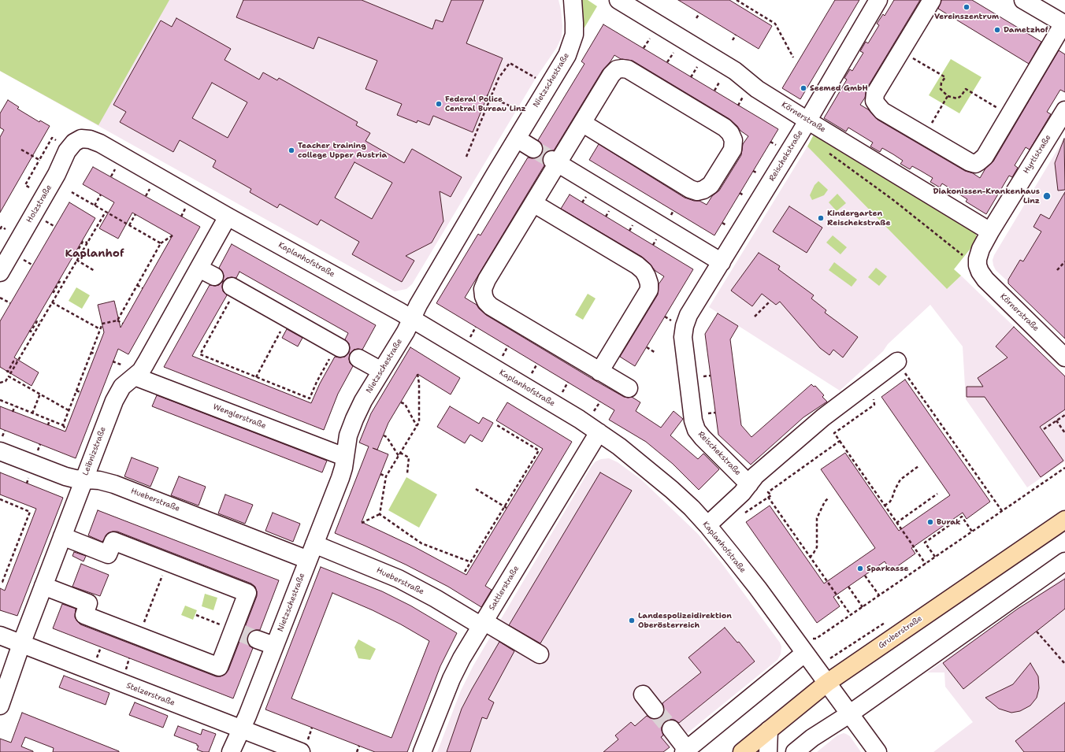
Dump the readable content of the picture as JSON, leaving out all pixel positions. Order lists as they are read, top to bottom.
{
  "streets": {
    "main road": ["Gruberstraße"],
    "street": [
      "Nietzschestraße",
      "Körnerstraße",
      "Hyrtlstraße",
      "Reischekstraße",
      "Holzstraße",
      "Kaplanhofstraße",
      "Wenglerstraße",
      "Leibnizstraße",
      "Hueberstraße",
      "Sattlerstraße",
      "Stelzerstraße"
    ]
  },
  "crossings": [
    ["Nietzschestraße", "Kaplanhofstraße"],
    ["Nietzschestraße", "Wenglerstraße"],
    ["Nietzschestraße", "Hueberstraße"],
    ["Nietzschestraße", "Stelzerstraße"],
    ["Körnerstraße", "Hyrtlstraße"],
    ["Körnerstraße", "Reischekstraße"],
    ["Holzstraße", "Kaplanhofstraße"],
    ["Kaplanhofstraße", "Leibnizstraße"],
    ["Kaplanhofstraße", "Sattlerstraße"],
    ["Kaplanhofstraße", "Gruberstraße"],
    ["Wenglerstraße", "Leibnizstraße"],
    ["Leibnizstraße", "Hueberstraße"],
    ["Leibnizstraße", "Stelzerstraße"],
    ["Hueberstraße", "Sattlerstraße"]
  ],
  "districts": ["Kaplanhof"],
  "places": [
    "Vereinszentrum",
    "Dametzhof",
    "Seemed GmbH",
    "Federal Police Central Bureau Linz",
    "Teacher training college Upper Austria",
    "Diakonissen-Krankenhaus Linz",
    "Kindergarten Reischekstraße",
    "Burak",
    "Sparkasse",
    "Landespolizeidirektion Oberösterreich"
  ]
}
